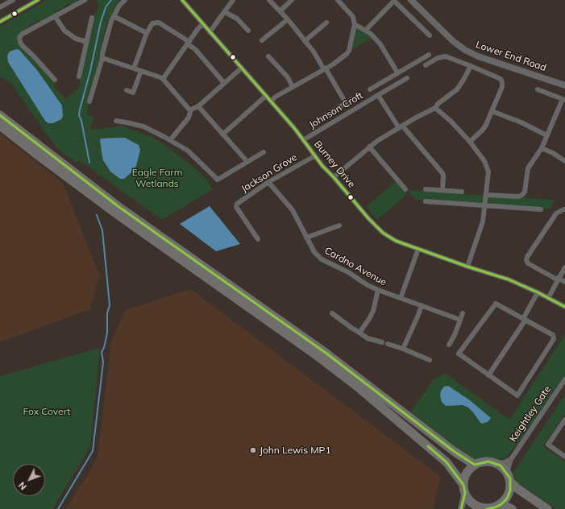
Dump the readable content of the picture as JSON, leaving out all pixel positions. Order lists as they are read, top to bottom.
{
  "streets": {
    "street": [
      "Lower End Road",
      "Johnson Croft",
      "Burney Drive",
      "Jackson Grove",
      "Cardno Avenue",
      "Keightley Gate"
    ]
  },
  "crossings": [
    ["Johnson Croft", "Burney Drive"],
    ["Burney Drive", "Jackson Grove"],
    ["Jackson Grove", "Cardno Avenue"]
  ],
  "parks": ["Eagle Farm Wetlands", "Fox Covert"],
  "places": ["John Lewis MP1"],
  "north": "bottom left"
}
